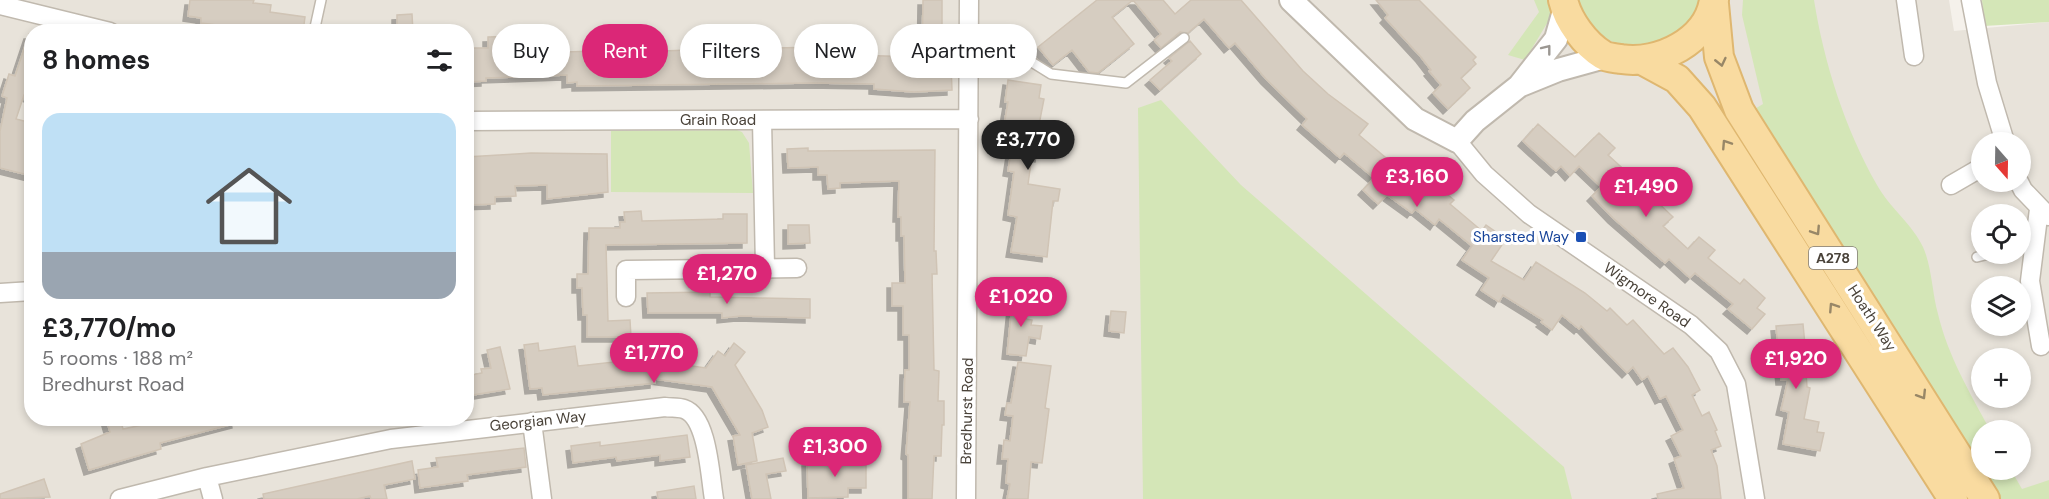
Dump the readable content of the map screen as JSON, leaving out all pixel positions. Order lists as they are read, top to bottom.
{
  "streets": {
    "main road": ["A278", "Hoath Way"],
    "street": [
      "Grain Road",
      "Wigmore Road",
      "Bredhurst Road",
      "Georgian Way"
    ]
  },
  "crossings": [
    ["Grain Road", "Bredhurst Road"]
  ],
  "places": {
    "transit": ["Sharsted Way"]
  },
  "north": "bottom",
  "page": {
    "chip": [
      "Buy",
      "Rent",
      "Filters",
      "New",
      "Apartment"
    ],
    "heading": "8 homes",
    "list": [
      {
        "name": "£3,770/mo",
        "note": "5 rooms · 188 m² · Bredhurst Road"
      }
    ],
    "price": [
      "£3,770",
      "£3,160",
      "£1,490",
      "£1,270",
      "£1,020",
      "£1,770",
      "£1,920",
      "£1,300"
    ],
    "map_buttons": ["+", "−"]
  }
}
